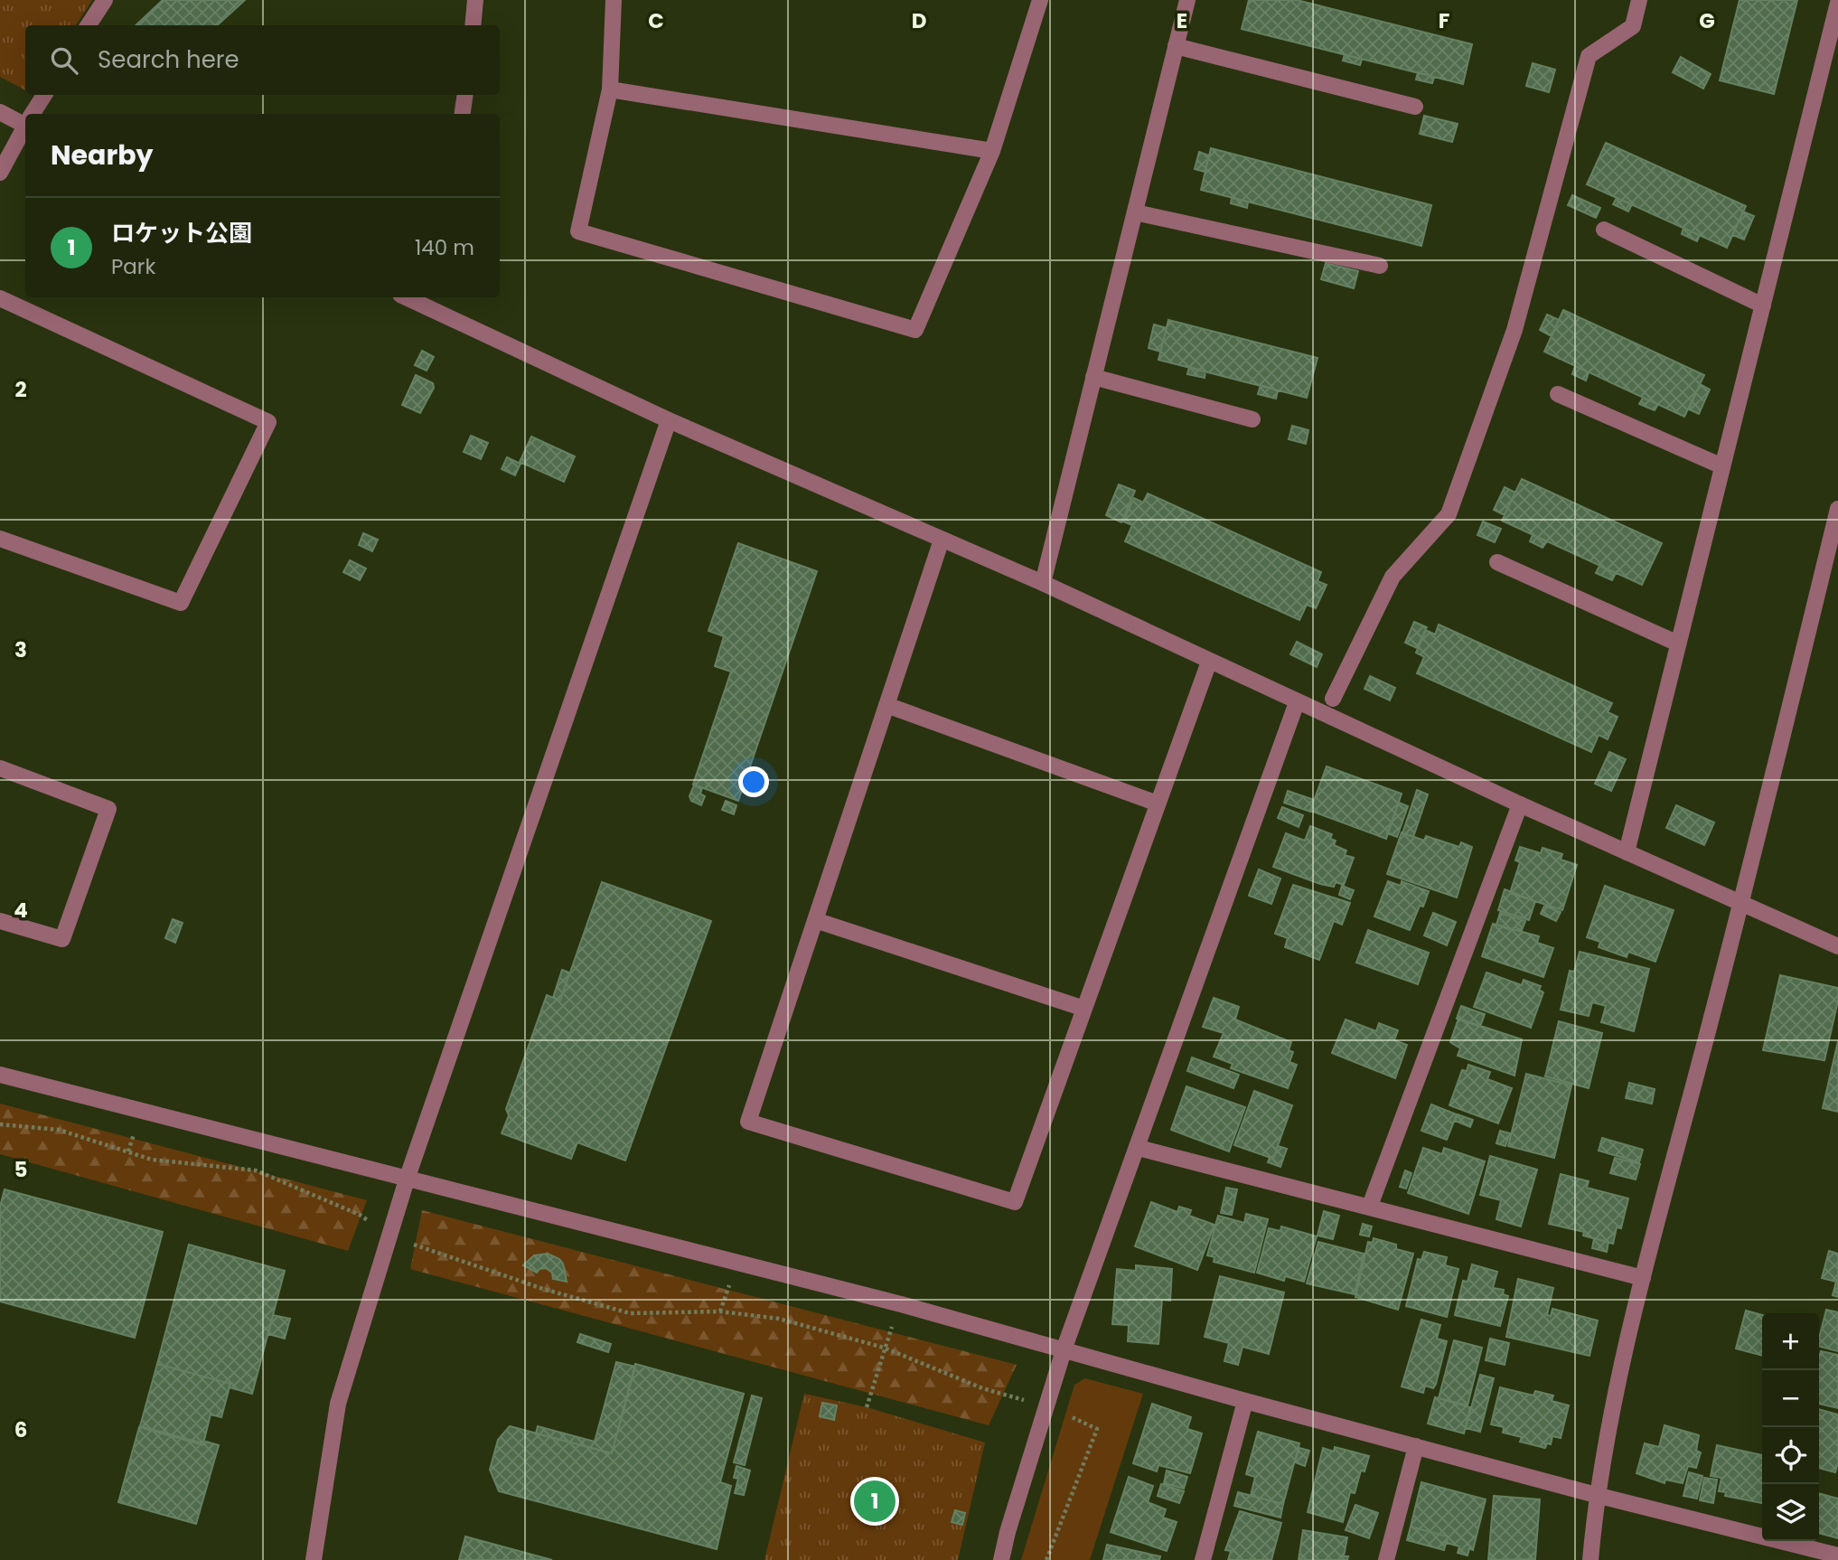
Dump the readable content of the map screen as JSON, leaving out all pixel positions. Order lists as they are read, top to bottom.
{
  "page": {
    "search": "Search here",
    "heading": "Nearby",
    "list": [
      {
        "mark": "1",
        "name": "ロケット公園",
        "note": "Park",
        "value": "140 m"
      }
    ],
    "map_buttons": ["+", "−"],
    "pins": "1"
  },
  "grid": {
    "columns": [
      "C",
      "D",
      "E",
      "F",
      "G"
    ],
    "rows": [
      "2",
      "3",
      "4",
      "5",
      "6"
    ]
  }
}
